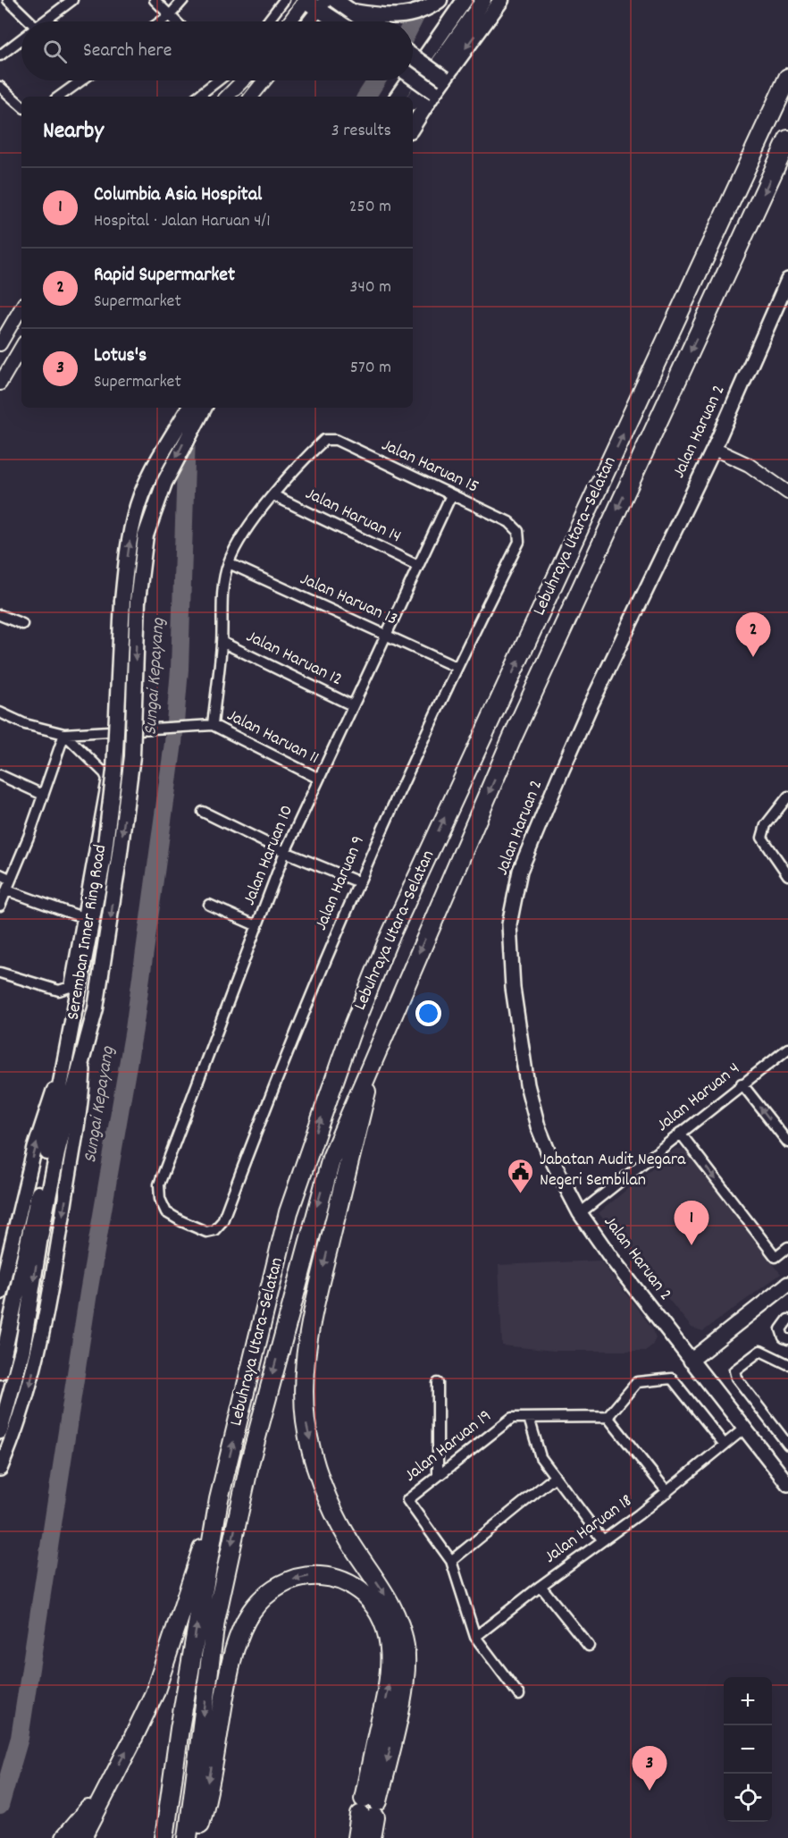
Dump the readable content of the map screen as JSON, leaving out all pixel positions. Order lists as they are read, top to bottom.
{
  "streets": {
    "highway": ["Lebuhraya Utara–Selatan"],
    "main road": ["Jalan Haruan 2", "Seremban Inner Ring Road"],
    "street": [
      "Jalan Haruan 15",
      "Jalan Haruan 14",
      "Jalan Haruan 13",
      "Jalan Haruan 12",
      "Jalan Haruan 11",
      "Jalan Haruan 10",
      "Jalan Haruan 9",
      "Jalan Haruan 4",
      "Jalan Haruan 19",
      "Jalan Haruan 18"
    ]
  },
  "crossings": [
    ["Jalan Haruan 2", "Jalan Haruan 4"],
    ["Jalan Haruan 2", "Jalan Haruan 18"],
    ["Jalan Haruan 15", "Jalan Haruan 14"],
    ["Jalan Haruan 15", "Jalan Haruan 10"],
    ["Jalan Haruan 15", "Jalan Haruan 9"],
    ["Jalan Haruan 14", "Jalan Haruan 10"],
    ["Jalan Haruan 13", "Jalan Haruan 10"],
    ["Jalan Haruan 13", "Jalan Haruan 9"],
    ["Jalan Haruan 12", "Jalan Haruan 10"],
    ["Jalan Haruan 11", "Jalan Haruan 10"],
    ["Jalan Haruan 10", "Jalan Haruan 9"]
  ],
  "water": ["Sungai Kepayang"],
  "places": {
    "public building": ["Jabatan Audit Negara Negeri Sembilan"]
  },
  "page": {
    "search": "Search here",
    "heading": ["Nearby", "3 results"],
    "list": [
      {
        "mark": "1",
        "name": "Columbia Asia Hospital",
        "note": "Hospital · Jalan Haruan 4/1",
        "value": "250 m"
      },
      {
        "mark": "2",
        "name": "Rapid Supermarket",
        "note": "Supermarket",
        "value": "340 m"
      },
      {
        "mark": "3",
        "name": "Lotus's",
        "note": "Supermarket",
        "value": "570 m"
      }
    ],
    "pins": ["2", "1", "3"],
    "map_buttons": ["+", "−"]
  }
}
